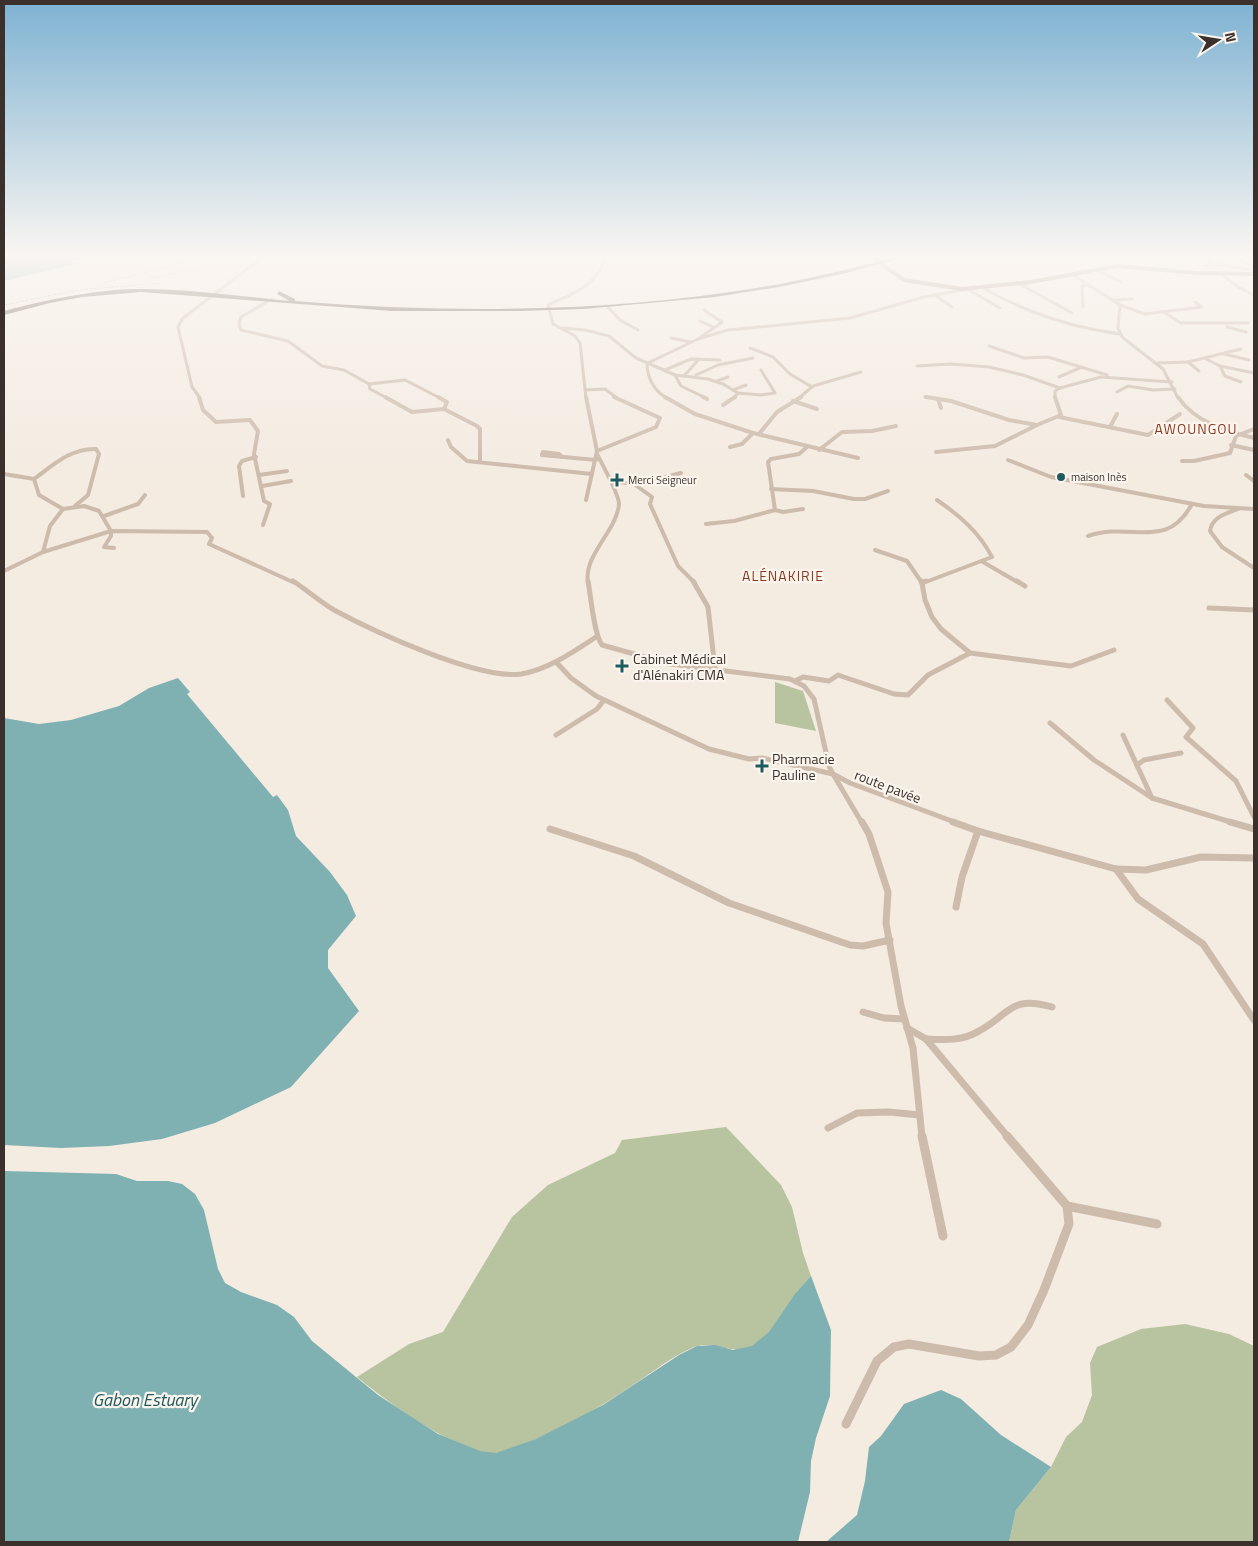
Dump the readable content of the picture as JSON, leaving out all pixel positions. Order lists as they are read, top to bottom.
{
  "streets": {
    "street": ["route pavée"]
  },
  "districts": ["AWOUNGOU", "ALÉNAKIRIE"],
  "water": ["Gabon Estuary"],
  "places": {
    "other": ["maison Inès"],
    "health": ["Merci Seigneur", "Cabinet Médical d'Alénakiri CMA", "Pharmacie Pauline"]
  },
  "north": "right"
}
